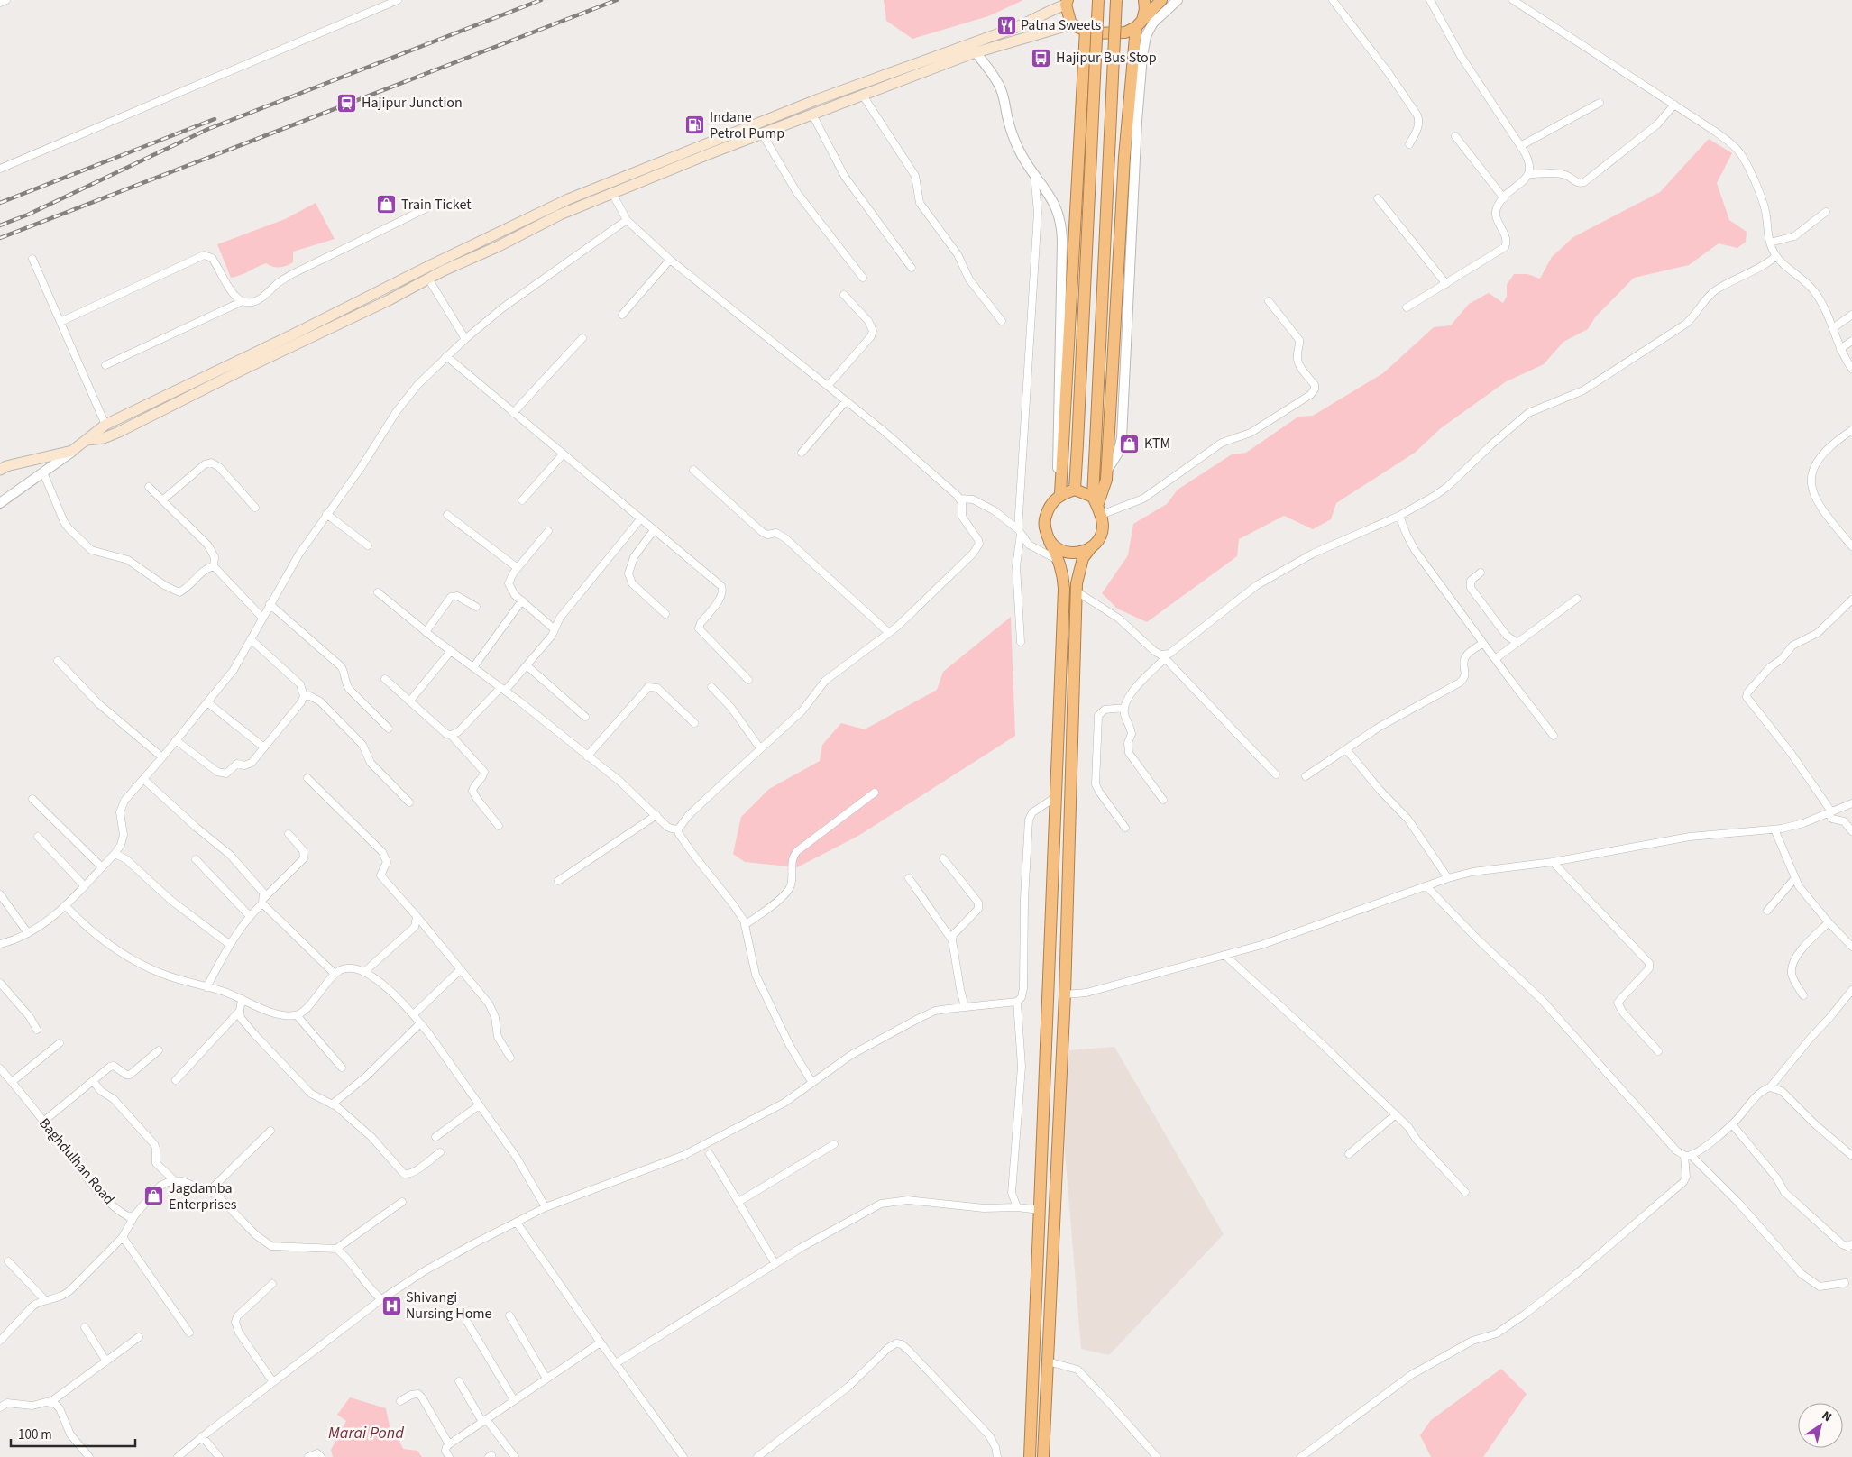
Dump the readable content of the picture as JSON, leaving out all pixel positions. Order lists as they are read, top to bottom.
{
  "streets": {
    "street": ["Baghdulhan Road"]
  },
  "water": ["Marai Pond"],
  "places": {
    "restaurant": ["Patna Sweets"],
    "bus stop": ["Hajipur Bus Stop"],
    "station": ["Hajipur Junction"],
    "fuel station": ["Indane Petrol Pump"],
    "shop": ["Train Ticket", "KTM", "Jagdamba Enterprises"],
    "hospital": ["Shivangi Nursing Home"]
  },
  "scale_bar": "100 m",
  "north": "top right"
}
